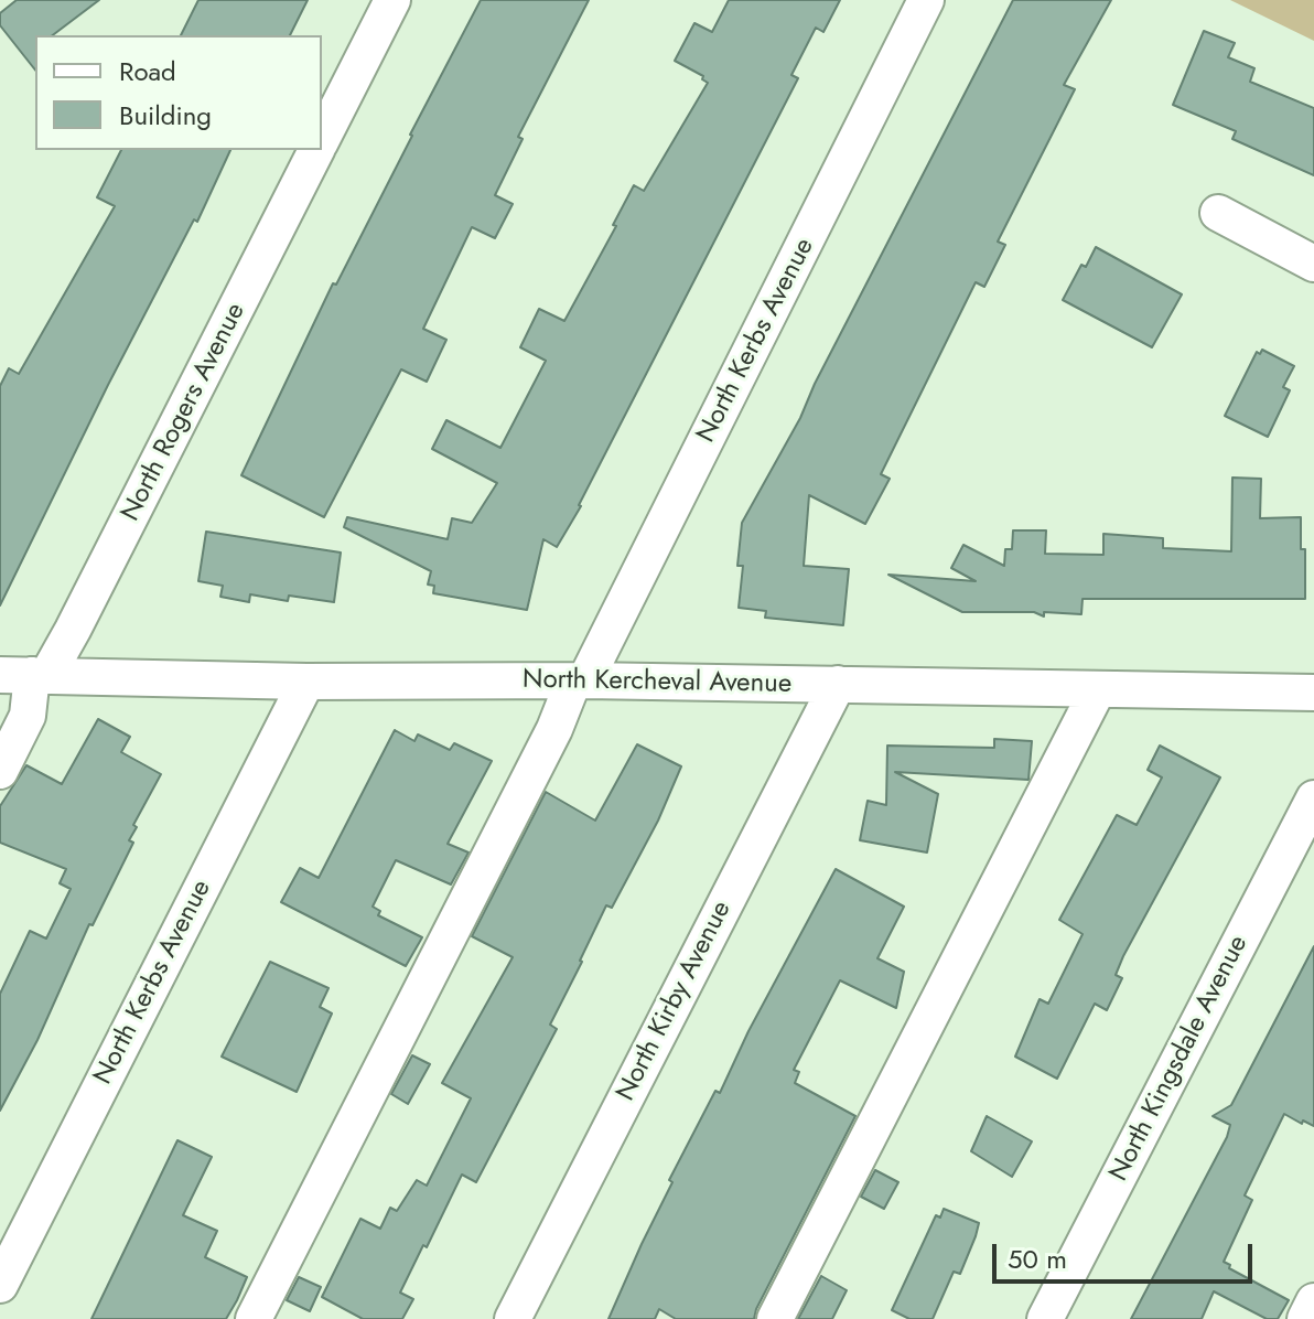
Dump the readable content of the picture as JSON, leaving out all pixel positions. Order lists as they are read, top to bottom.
{
  "streets": {
    "street": [
      "North Kerbs Avenue",
      "North Rogers Avenue",
      "North Kercheval Avenue",
      "North Kirby Avenue",
      "North Kingsdale Avenue"
    ]
  },
  "crossings": [
    ["North Kerbs Avenue", "North Kercheval Avenue"],
    ["North Rogers Avenue", "North Kercheval Avenue"],
    ["North Kercheval Avenue", "North Kirby Avenue"]
  ],
  "legend": ["Road", "Building"],
  "scale_bar": "50 m"
}
